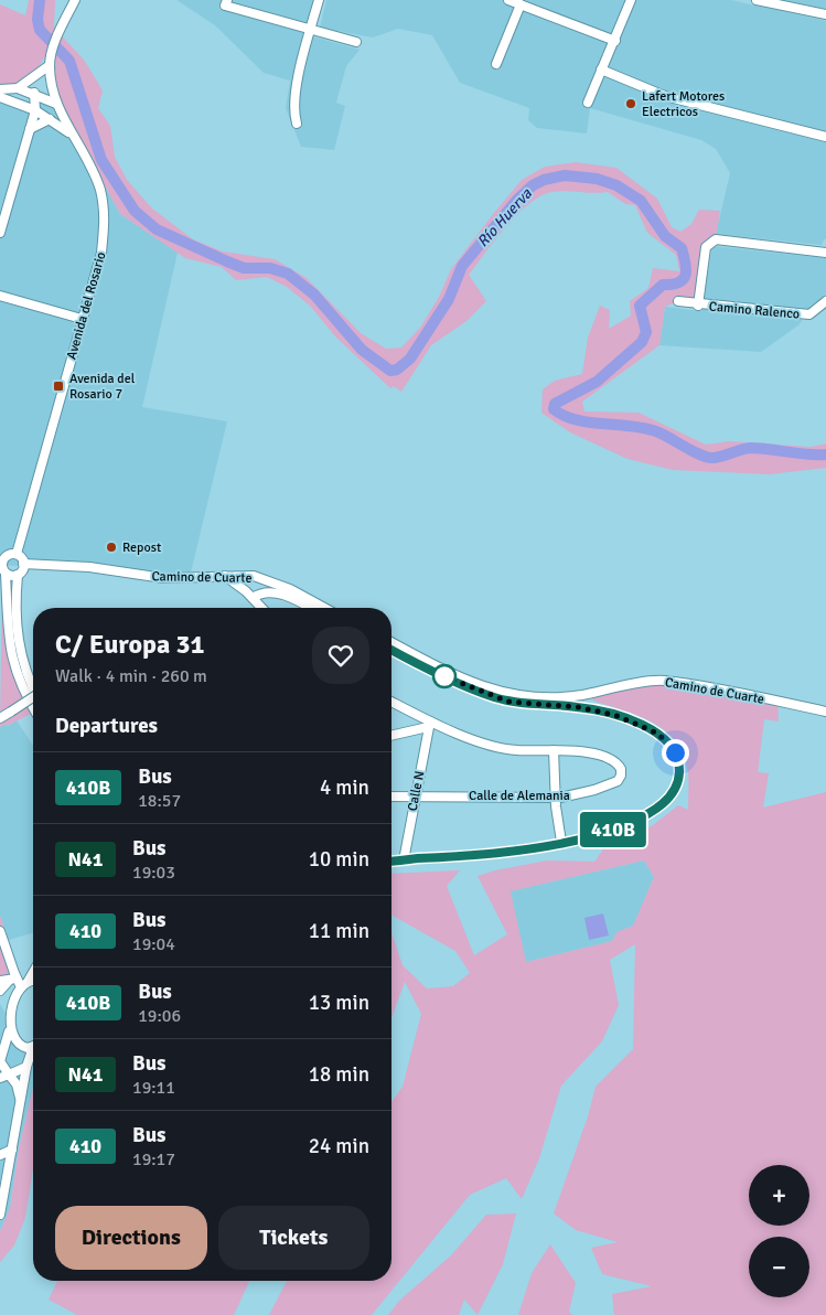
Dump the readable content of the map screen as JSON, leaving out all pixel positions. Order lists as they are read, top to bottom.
{
  "streets": {
    "street": [
      "Avenida del Rosario",
      "Camino Ralenco",
      "Camino de Cuarte",
      "Calle N",
      "Calle de Alemania"
    ]
  },
  "crossings": [
    ["Avenida del Rosario", "Camino de Cuarte"],
    ["Calle N", "Calle de Alemania"]
  ],
  "water": ["Río Huerva"],
  "places": {
    "other": ["Lafert Motores Electricos", "Repost"],
    "transit": ["Avenida del Rosario 7"]
  },
  "lines": ["bus line 410B"],
  "page": {
    "on_map": "410B",
    "heading": [
      ["C/ Europa 31", "Walk · 4 min · 260 m"],
      "Departures"
    ],
    "list": [
      {
        "mark": "410B",
        "name": "Bus",
        "note": "18:57",
        "value": "4 min"
      },
      {
        "mark": "N41",
        "name": "Bus",
        "note": "19:03",
        "value": "10 min"
      },
      {
        "mark": "410",
        "name": "Bus",
        "note": "19:04",
        "value": "11 min"
      },
      {
        "mark": "410B",
        "name": "Bus",
        "note": "19:06",
        "value": "13 min"
      },
      {
        "mark": "N41",
        "name": "Bus",
        "note": "19:11",
        "value": "18 min"
      },
      {
        "mark": "410",
        "name": "Bus",
        "note": "19:17",
        "value": "24 min"
      }
    ],
    "map_buttons": ["+", "−"],
    "buttons": ["Directions", "Tickets"]
  }
}
